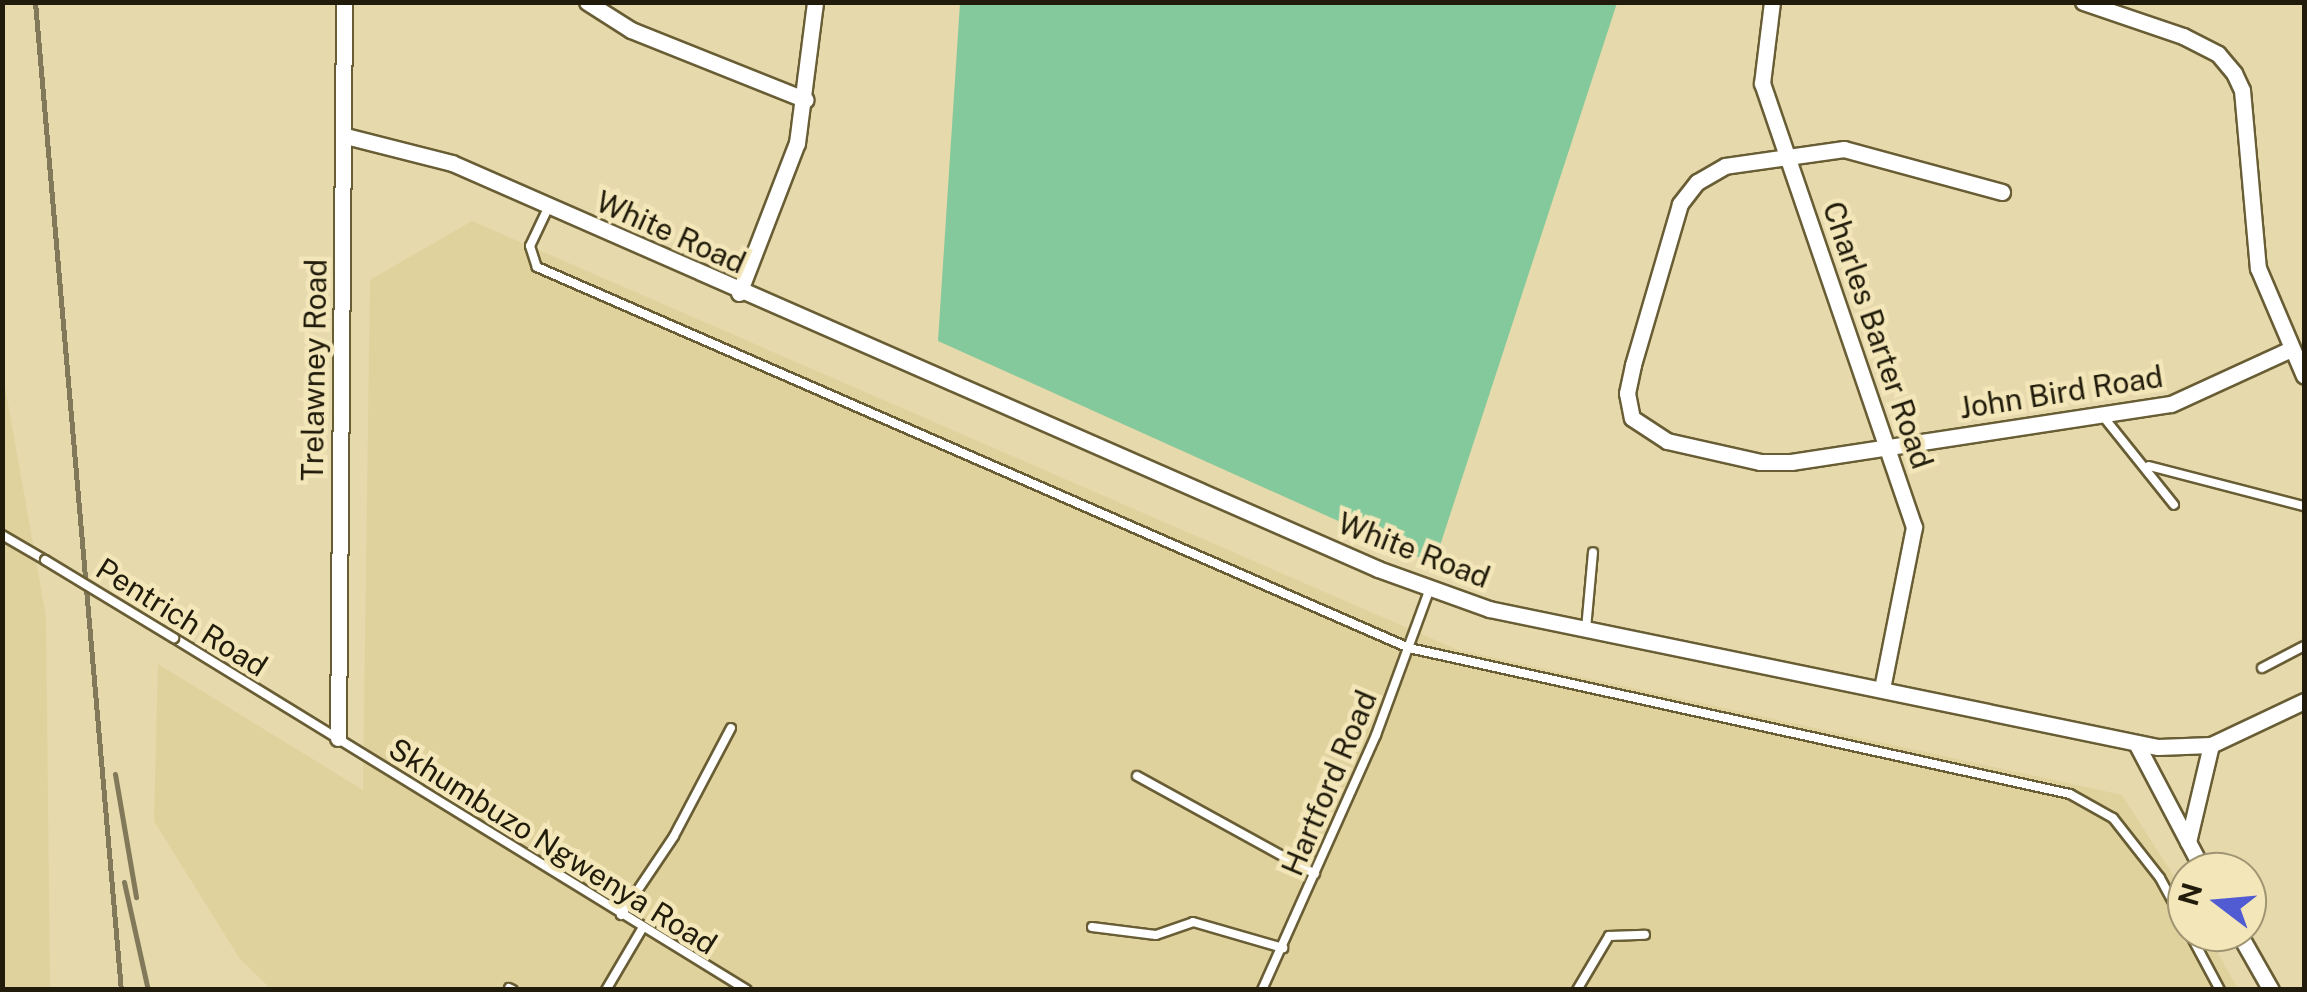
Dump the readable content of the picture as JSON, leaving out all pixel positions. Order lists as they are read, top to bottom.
{
  "streets": {
    "street": [
      "White Road",
      "Charles Barter Road",
      "Trelawney Road",
      "John Bird Road"
    ],
    "lane": ["Pentrich Road", "Hartford Road", "Skhumbuzo Ngwenya Road"]
  },
  "crossings": [
    ["White Road", "Charles Barter Road"],
    ["White Road", "Trelawney Road"],
    ["White Road", "Hartford Road"],
    ["Charles Barter Road", "John Bird Road"],
    ["Trelawney Road", "Pentrich Road"],
    ["Trelawney Road", "Skhumbuzo Ngwenya Road"],
    ["Pentrich Road", "Skhumbuzo Ngwenya Road"]
  ],
  "north": "left"
}
